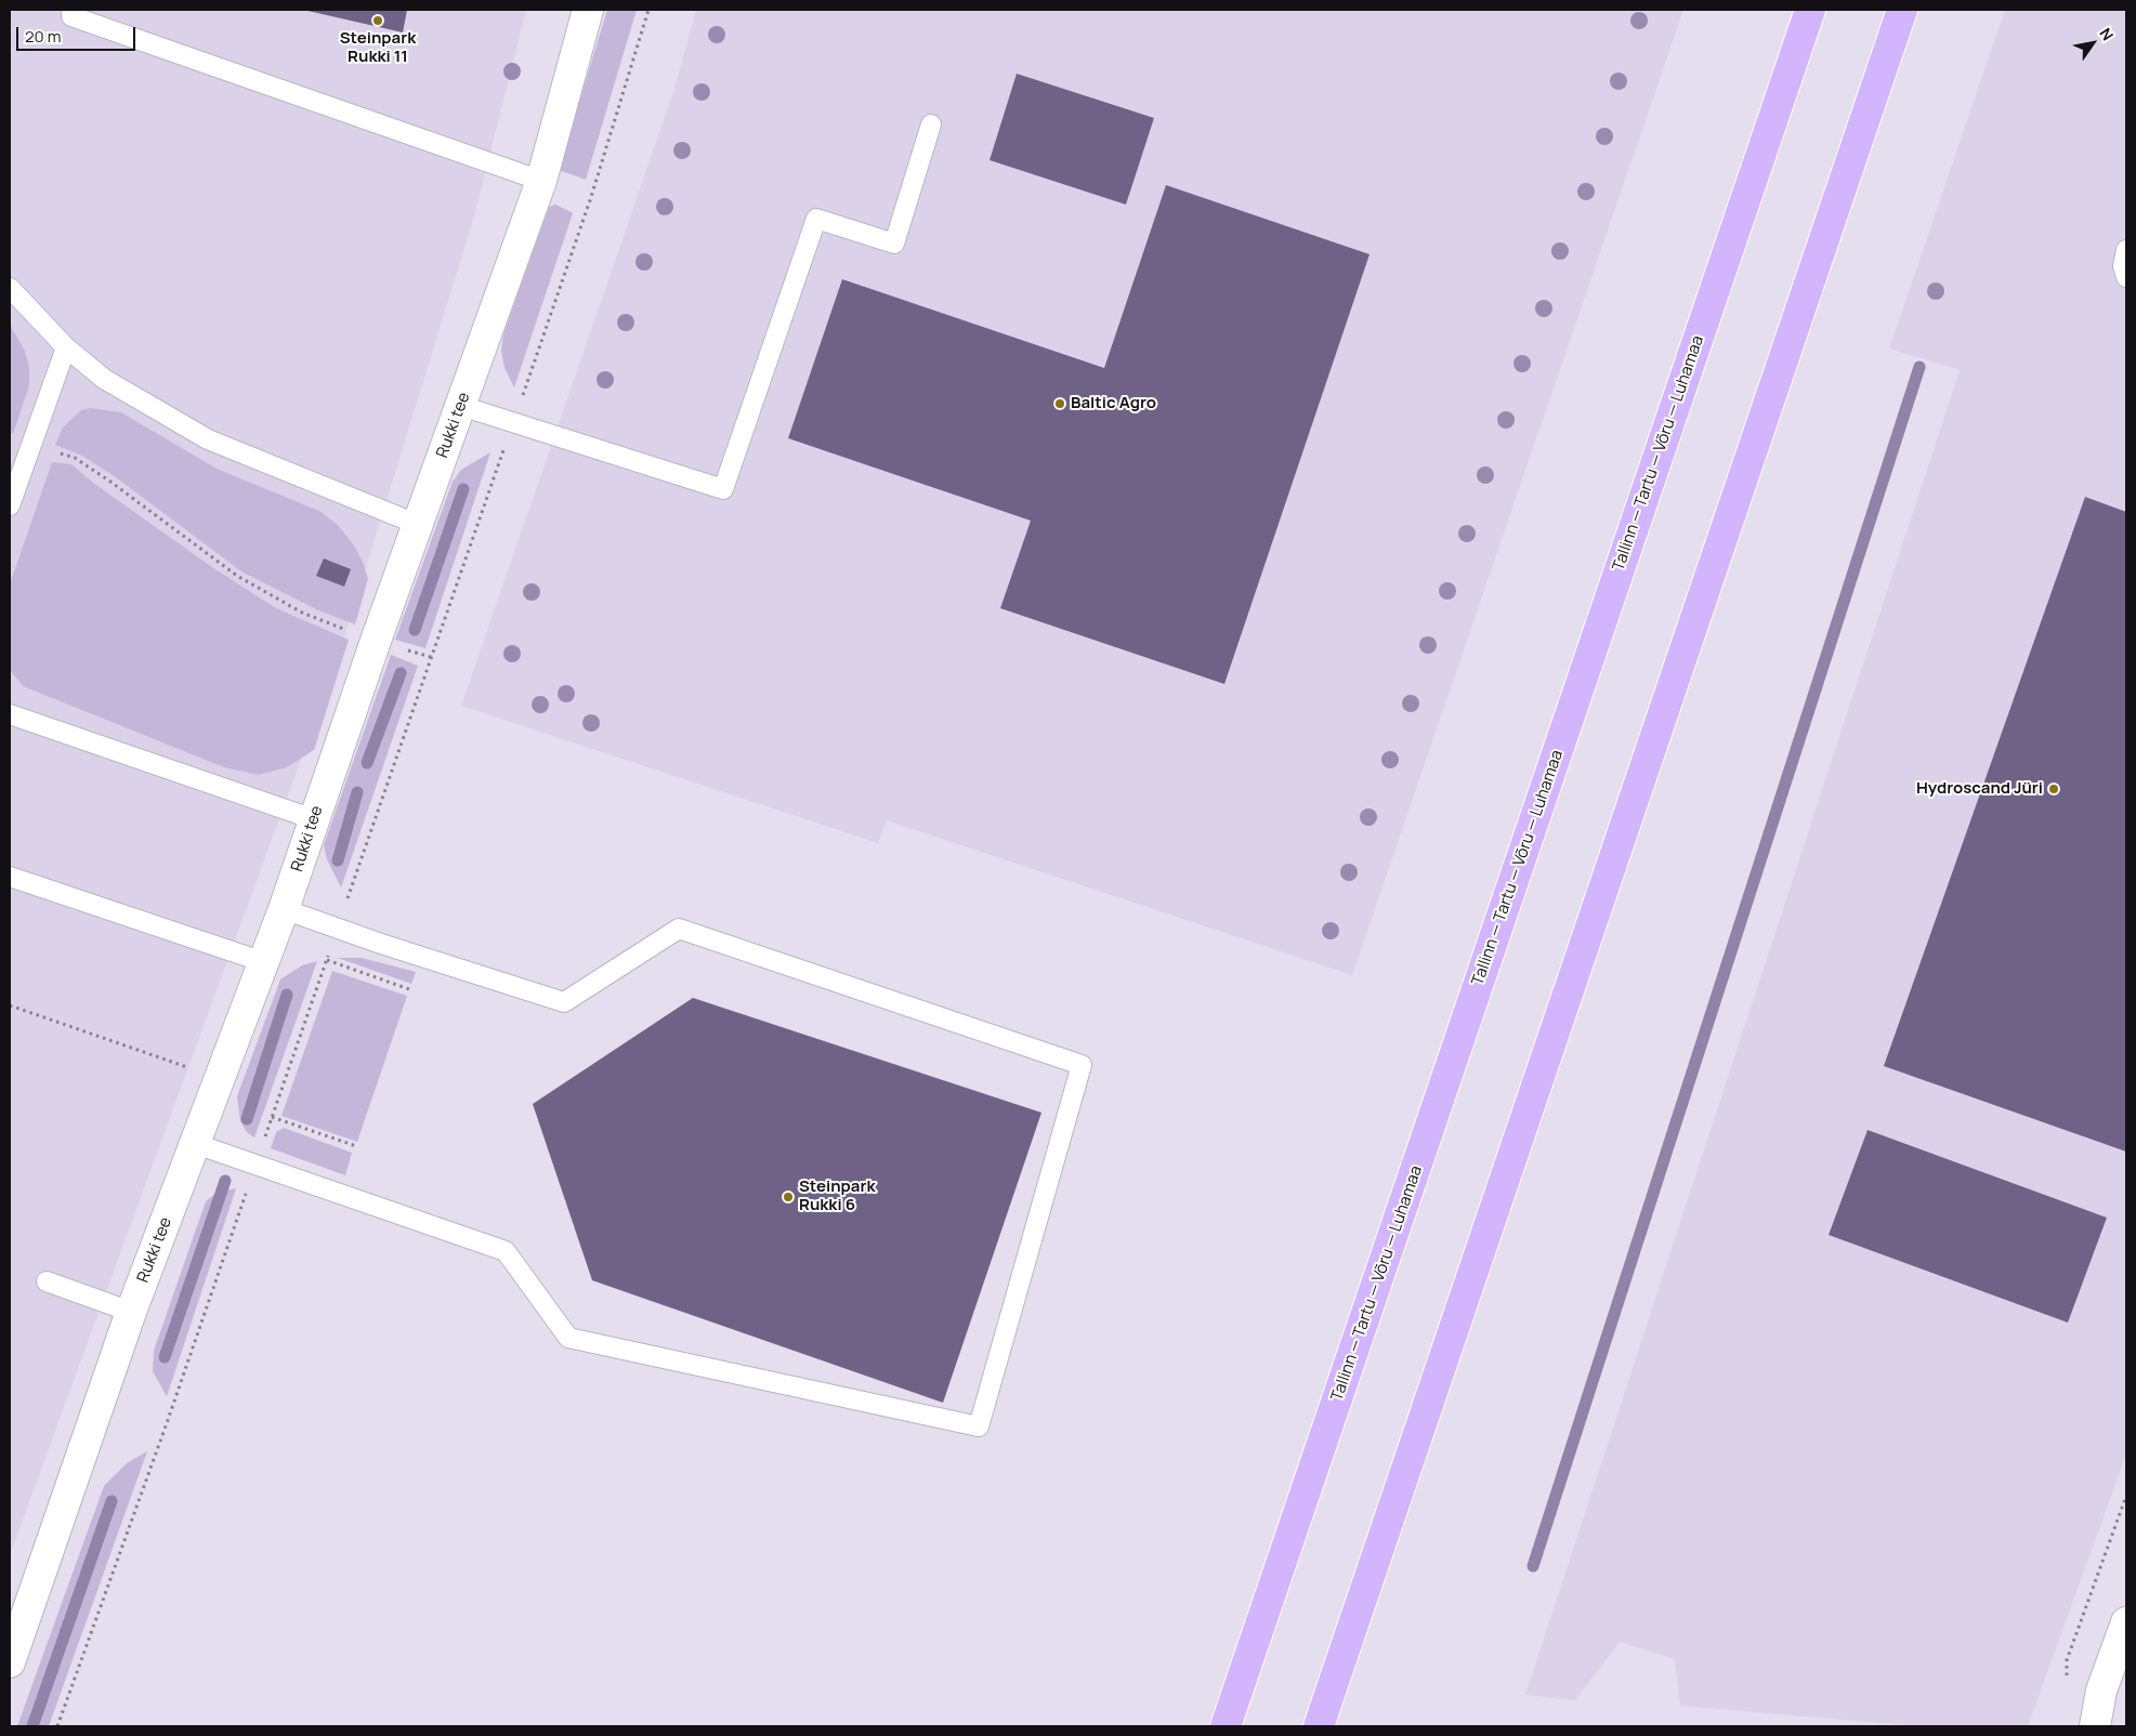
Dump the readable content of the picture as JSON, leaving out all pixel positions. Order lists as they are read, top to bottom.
{
  "streets": {
    "highway": ["Tallinn — Tartu — Võru — Luhamaa"],
    "street": ["Rukki tee"]
  },
  "places": [
    "Steinpark Rukki 11",
    "Baltic Agro",
    "Hydroscand Jüri",
    "Steinpark Rukki 6"
  ],
  "scale_bar": "20 m",
  "north": "top right"
}
